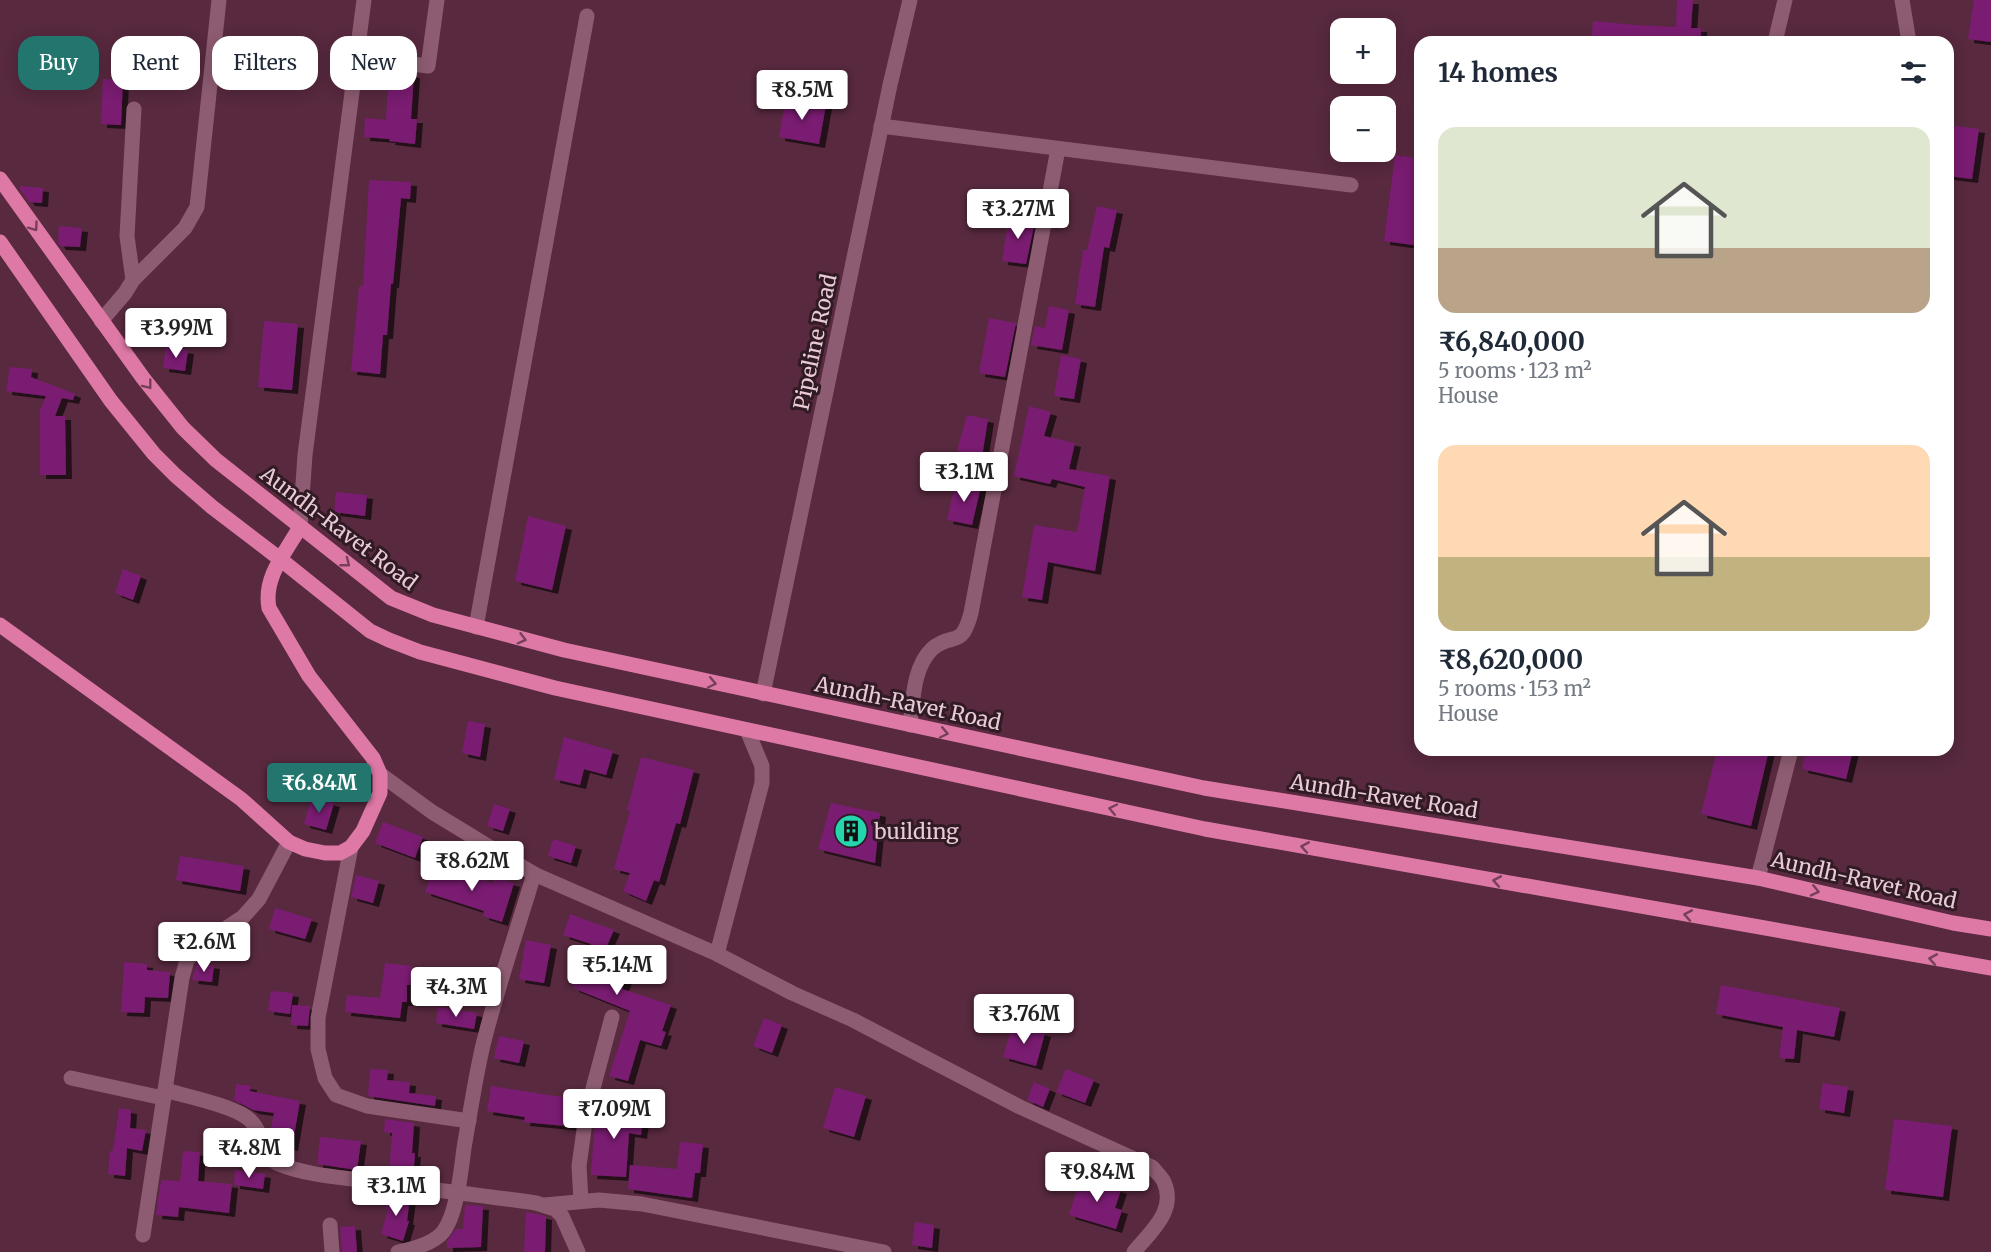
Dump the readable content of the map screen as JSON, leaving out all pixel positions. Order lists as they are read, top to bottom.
{
  "streets": {
    "main road": ["Aundh-Ravet Road"],
    "street": ["Pipeline Road"]
  },
  "crossings": [
    ["Pipeline Road", "Aundh-Ravet Road"]
  ],
  "places": {
    "building": ["building"]
  },
  "page": {
    "map_buttons": ["+", "−"],
    "chip": [
      "Buy",
      "Rent",
      "Filters",
      "New"
    ],
    "heading": "14 homes",
    "price": [
      "₹8.5M",
      "₹3.27M",
      "₹3.99M",
      "₹3.1M",
      "₹6.84M",
      "₹8.62M",
      "₹2.6M",
      "₹5.14M",
      "₹4.3M",
      "₹3.76M",
      "₹7.09M",
      "₹4.8M",
      "₹9.84M",
      "₹3.1M"
    ],
    "list": [
      {
        "name": "₹6,840,000",
        "note": "5 rooms · 123 m² · House"
      },
      {
        "name": "₹8,620,000",
        "note": "5 rooms · 153 m² · House"
      }
    ]
  }
}
